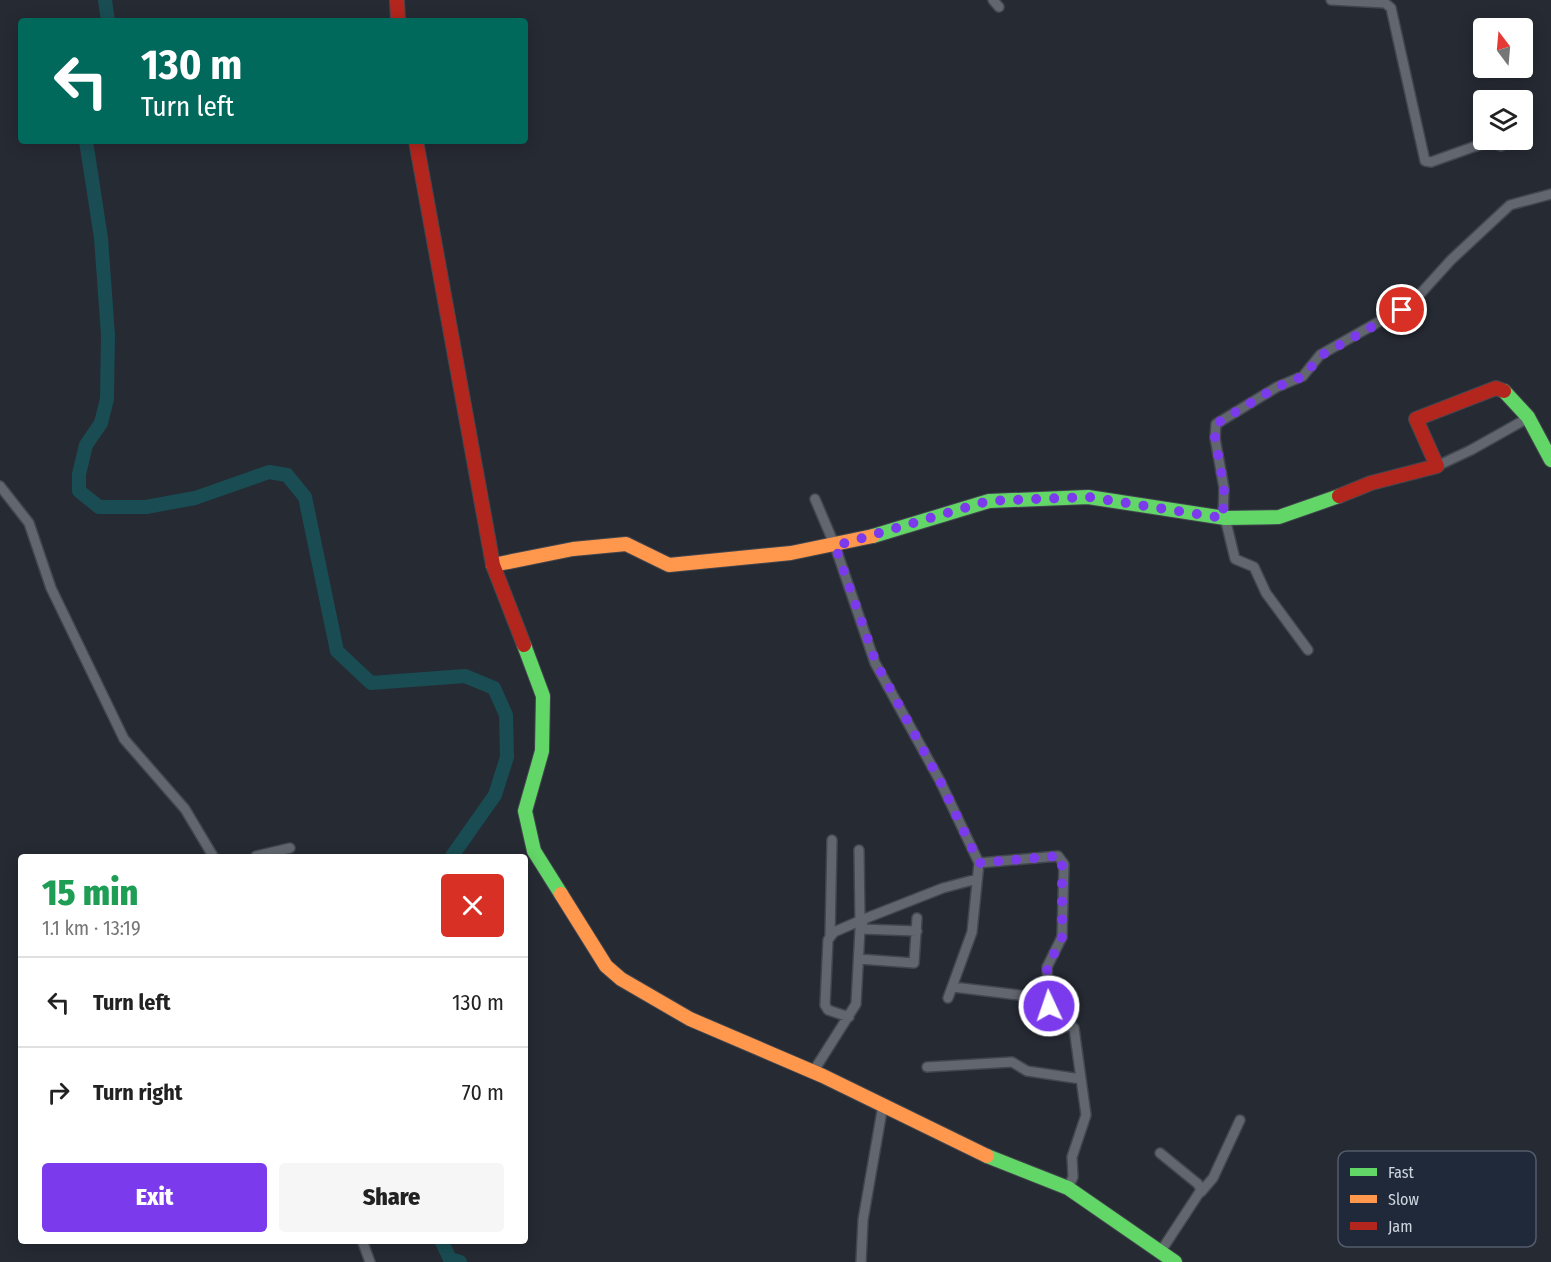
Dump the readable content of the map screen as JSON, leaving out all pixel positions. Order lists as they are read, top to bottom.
{
  "legend": ["Fast", "Slow", "Jam"],
  "north": "top",
  "page": {
    "turn": ["130 m", "Turn left"],
    "heading": ["15 min", "1.1 km · 13:19"],
    "list": [
      {
        "name": "Turn left",
        "value": "130 m"
      },
      {
        "name": "Turn right",
        "value": "70 m"
      }
    ],
    "buttons": ["Exit", "Share"]
  }
}
